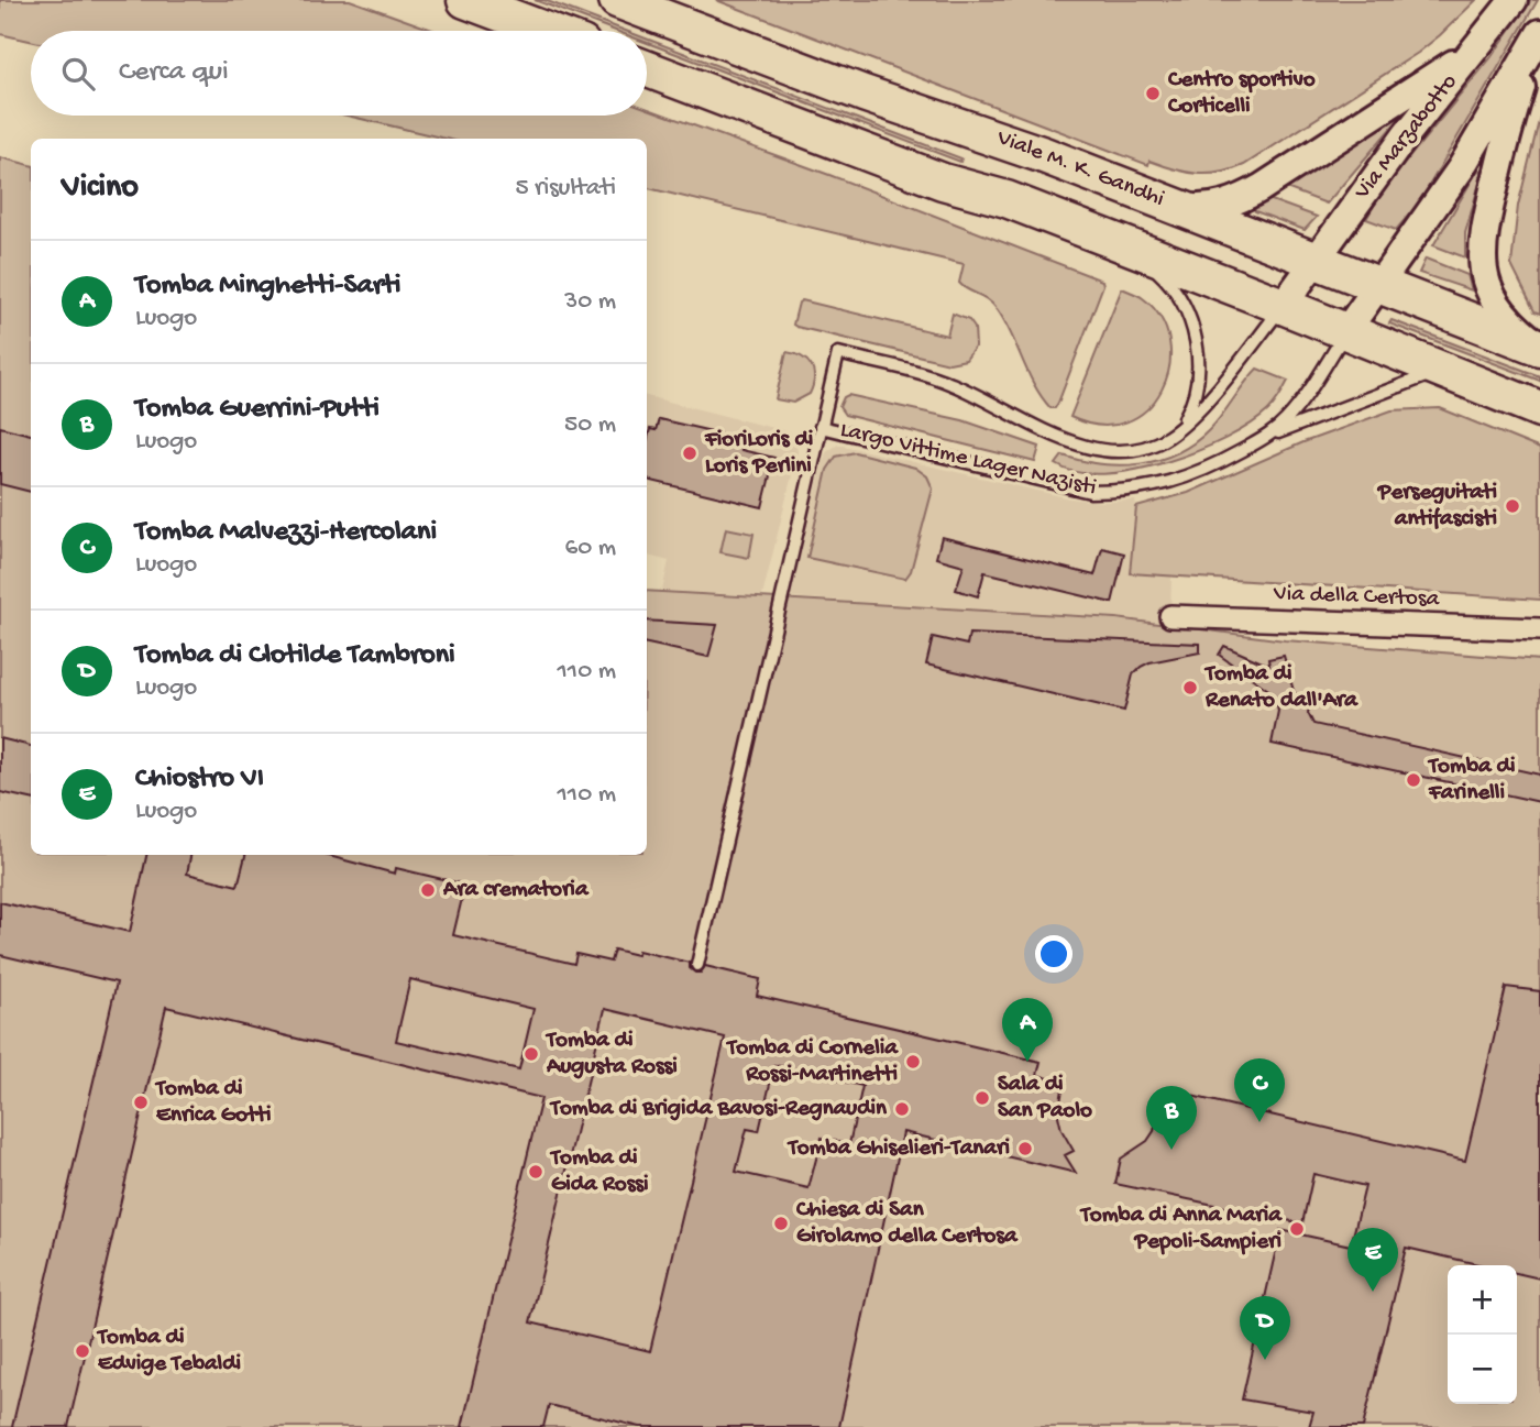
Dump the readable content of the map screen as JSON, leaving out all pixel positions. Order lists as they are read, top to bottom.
{
  "streets": {
    "main road": ["Viale M. K. Gandhi"],
    "street": ["Via Marzabotto", "Via della Certosa"],
    "lane": ["Largo Vittime Lager Nazisti"]
  },
  "crossings": [
    ["Via Marzabotto", "Viale M. K. Gandhi"],
    ["Viale M. K. Gandhi", "Largo Vittime Lager Nazisti"]
  ],
  "places": [
    "Centro sportivo Corticelli",
    "FioriLoris di Loris Perlini",
    "Perseguitati antifascisti",
    "Tomba di Renato dall'Ara",
    "Tomba di Farinelli",
    "Ara crematoria",
    "Tomba di Augusta Rossi",
    "Tomba di Cornelia Rossi-Martinetti",
    "Sala di San Paolo",
    "Tomba di Enrica Gotti",
    "Tomba di Brigida Bavosi-Regnaudin",
    "Tomba Ghiselieri-Tanari",
    "Tomba di Gida Rossi",
    "Chiesa di San Girolamo della Certosa",
    "Tomba di Anna Maria Pepoli-Sampieri",
    "Tomba di Edvige Tebaldi"
  ],
  "page": {
    "search": "Cerca qui",
    "heading": ["Vicino", "5 risultati"],
    "list": [
      {
        "mark": "A",
        "name": "Tomba Minghetti-Sarti",
        "note": "Luogo",
        "value": "30 m"
      },
      {
        "mark": "B",
        "name": "Tomba Guerrini-Putti",
        "note": "Luogo",
        "value": "50 m"
      },
      {
        "mark": "C",
        "name": "Tomba Malvezzi-Hercolani",
        "note": "Luogo",
        "value": "60 m"
      },
      {
        "mark": "D",
        "name": "Tomba di Clotilde Tambroni",
        "note": "Luogo",
        "value": "110 m"
      },
      {
        "mark": "E",
        "name": "Chiostro VI",
        "note": "Luogo",
        "value": "110 m"
      }
    ],
    "pins": [
      "A",
      "C",
      "B",
      "E",
      "D"
    ],
    "map_buttons": ["+", "−"]
  }
}
